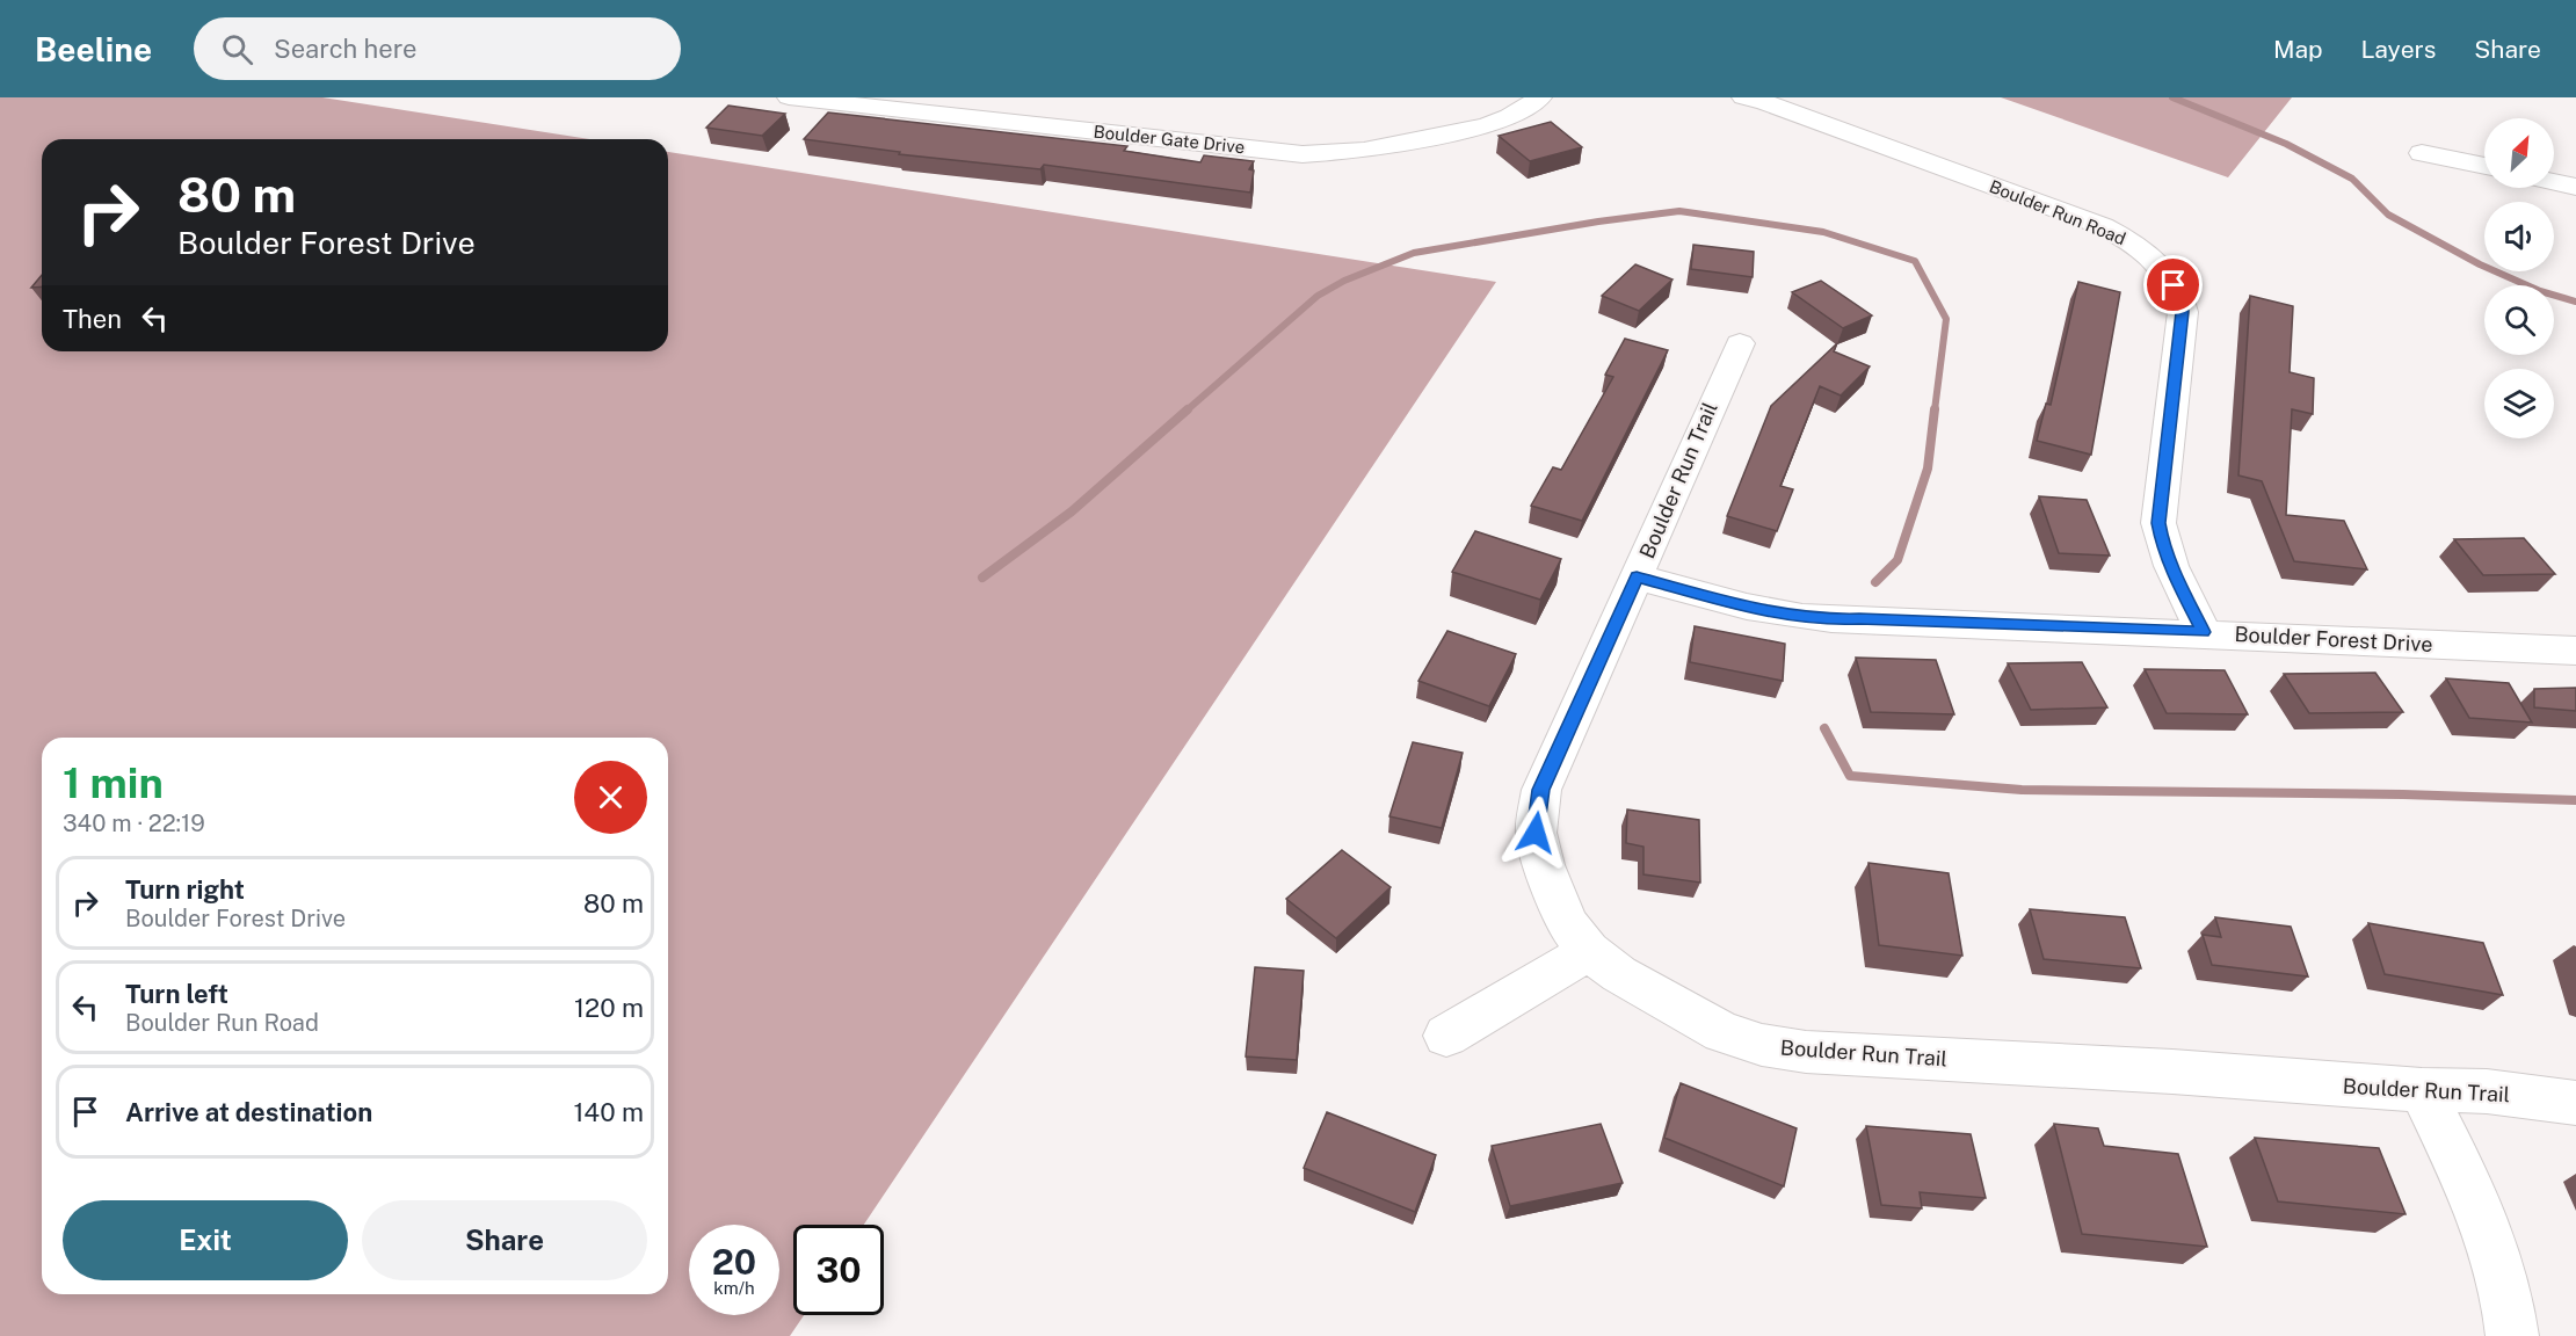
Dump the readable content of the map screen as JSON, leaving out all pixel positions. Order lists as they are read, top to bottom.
{
  "streets": {
    "street": [
      "Boulder Gate Drive",
      "Boulder Run Road",
      "Boulder Run Trail",
      "Boulder Forest Drive"
    ]
  },
  "crossings": [
    ["Boulder Run Road", "Boulder Forest Drive"],
    ["Boulder Run Trail", "Boulder Forest Drive"]
  ],
  "north": "top right",
  "page": {
    "header": "Beeline",
    "search": "Search here",
    "nav": ["Map", "Layers", "Share"],
    "turn": ["80 m", "Boulder Forest Drive"],
    "then": "Then",
    "heading": ["1 min", "340 m · 22:19"],
    "list": [
      {
        "name": "Turn right",
        "note": "Boulder Forest Drive",
        "value": "80 m"
      },
      {
        "name": "Turn left",
        "note": "Boulder Run Road",
        "value": "120 m"
      },
      {
        "name": "Arrive at destination",
        "value": "140 m"
      }
    ],
    "buttons": ["Exit", "Share"],
    "speed": "20 km/h",
    "limit": "30"
  }
}
